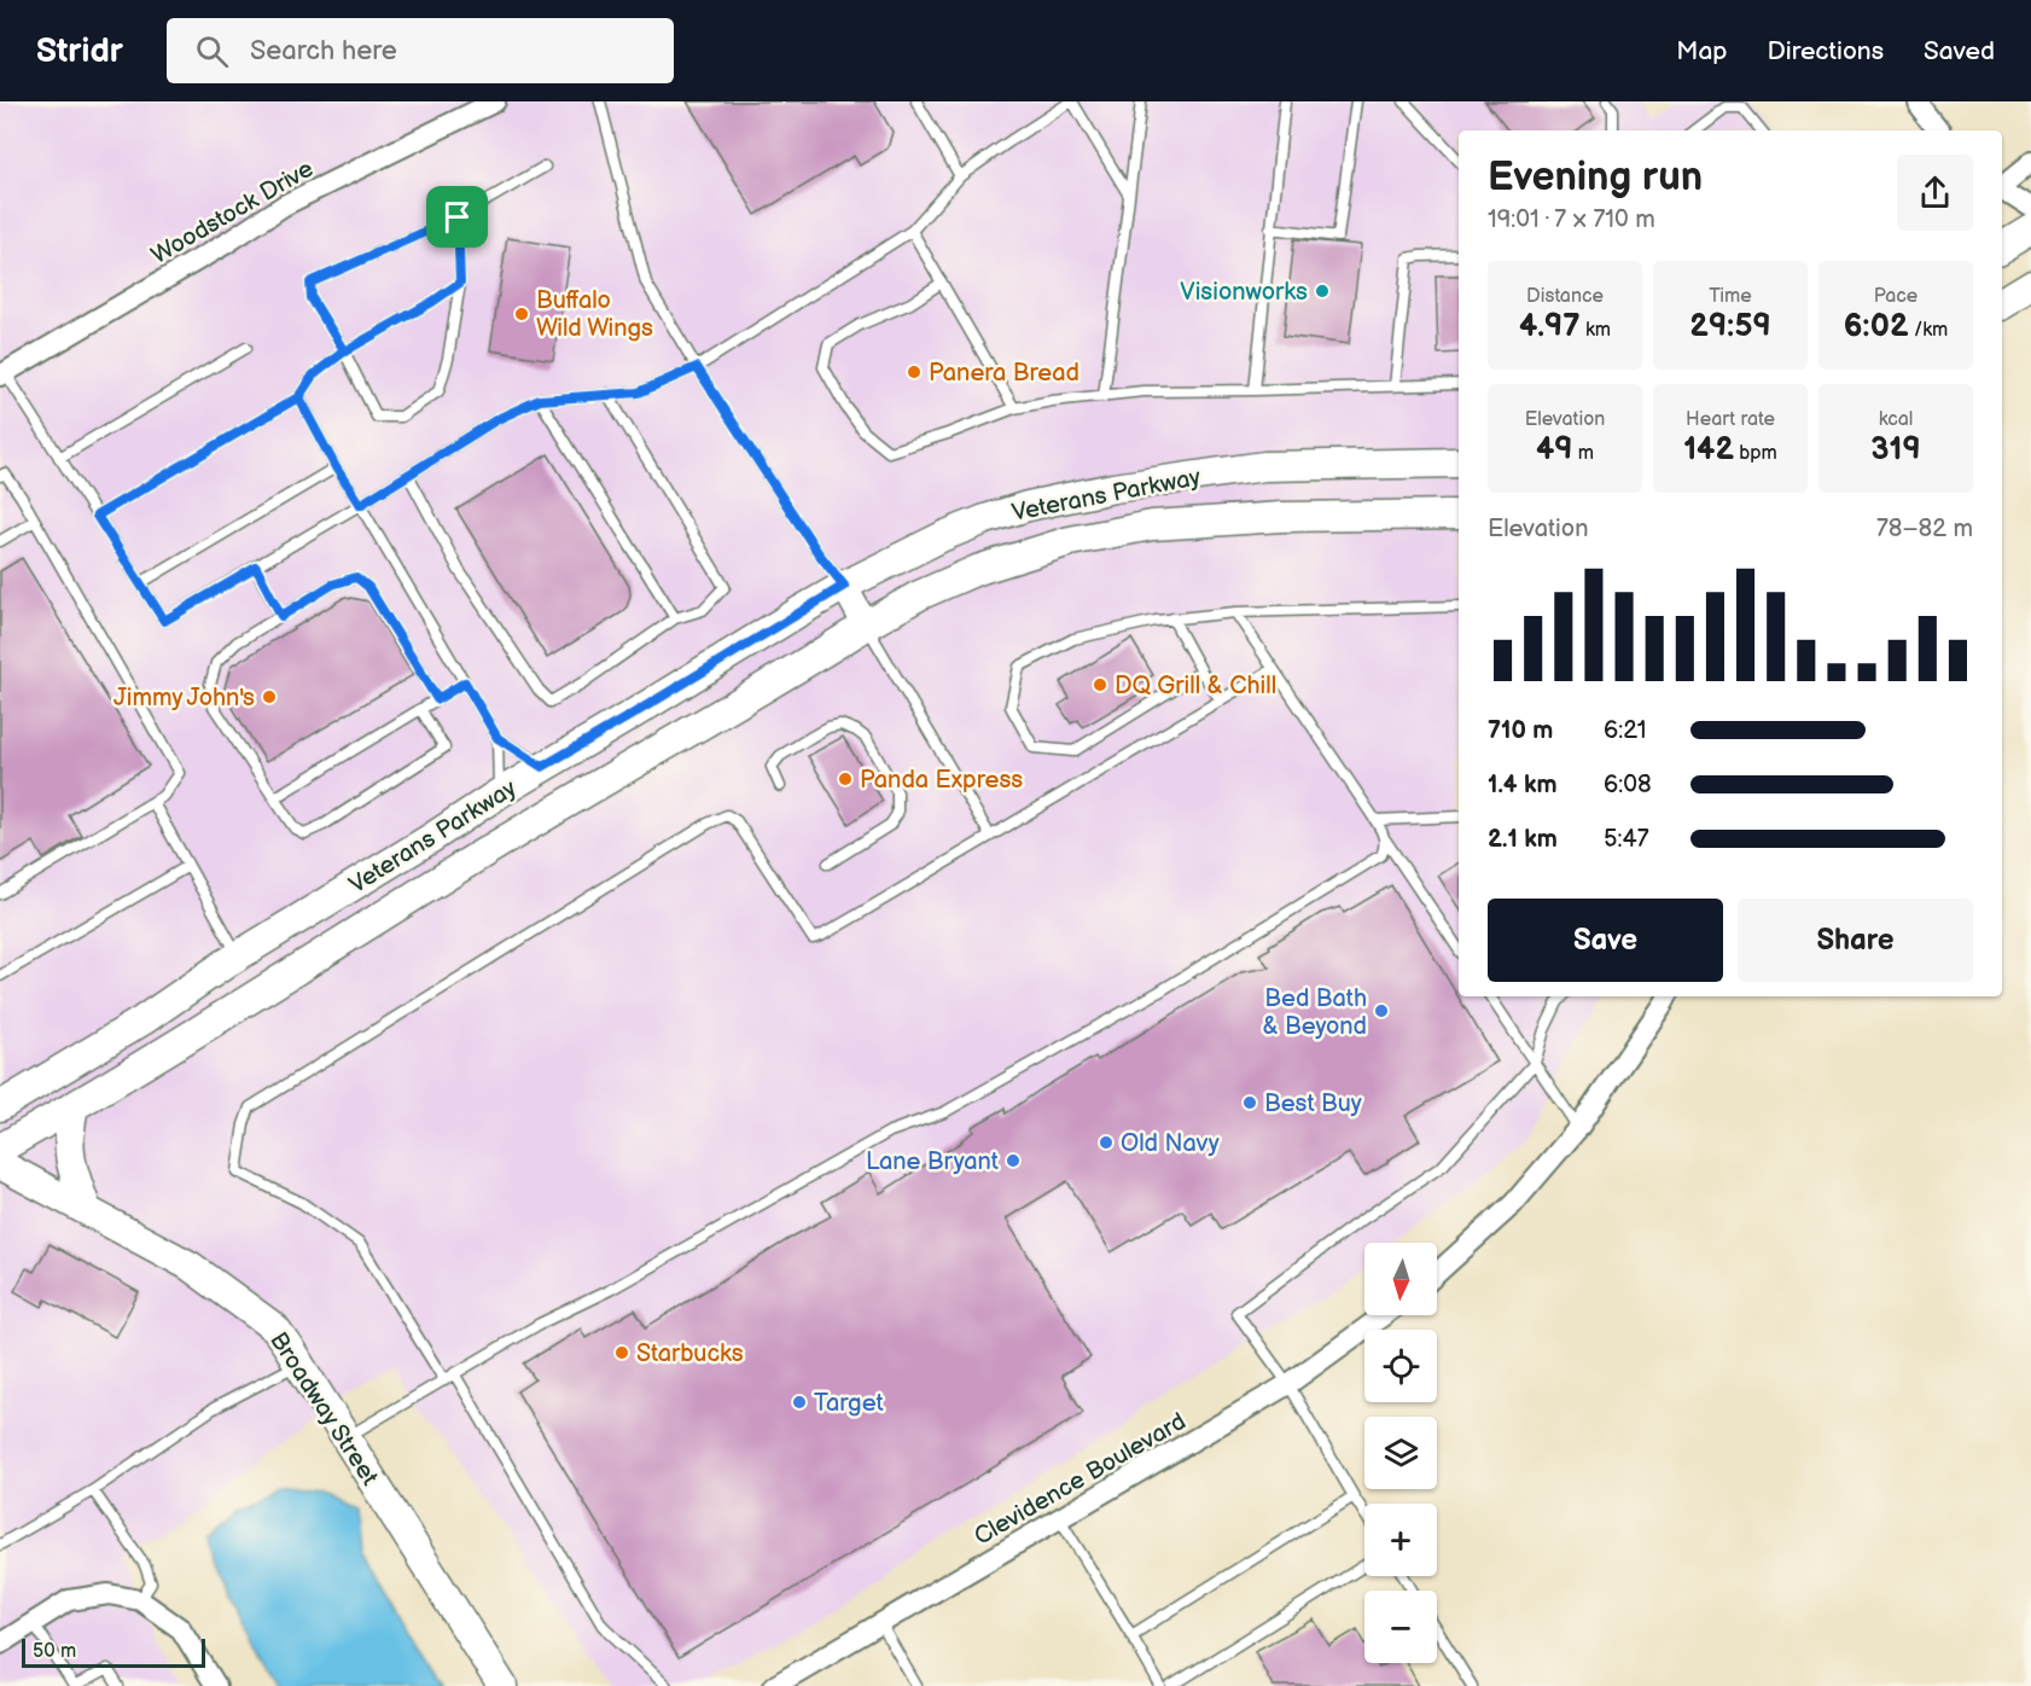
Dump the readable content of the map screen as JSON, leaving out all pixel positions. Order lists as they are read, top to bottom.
{
  "streets": {
    "main road": ["Veterans Parkway", "Broadway Street"],
    "street": ["Woodstock Drive", "Clevidence Boulevard"]
  },
  "places": [
    "Visionworks",
    "Buffalo Wild Wings",
    "Panera Bread",
    "DQ Grill & Chill",
    "Jimmy John's",
    "Panda Express",
    "Bed Bath & Beyond",
    "Best Buy",
    "Old Navy",
    "Lane Bryant",
    "Starbucks",
    "Target"
  ],
  "scale_bar": "50 m",
  "north": "bottom",
  "page": {
    "header": "Stridr",
    "search": "Search here",
    "nav": ["Map", "Directions", "Saved"],
    "heading": ["Evening run", "19:01 · 7 × 710 m"],
    "stats": [
      ["Distance", "4.97 km"],
      ["Time", "29:59"],
      ["Pace", "6:02 /km"],
      ["Elevation", "49 m"],
      ["Heart rate", "142 bpm"],
      ["kcal", "319"]
    ],
    "chart": ["Elevation", "78–82 m"],
    "list": [
      {
        "name": "710 m",
        "note": "6:21"
      },
      {
        "name": "1.4 km",
        "note": "6:08"
      },
      {
        "name": "2.1 km",
        "note": "5:47"
      }
    ],
    "buttons": ["Save", "Share"],
    "map_buttons": ["+", "−"],
    "scale": "50 m"
  }
}
